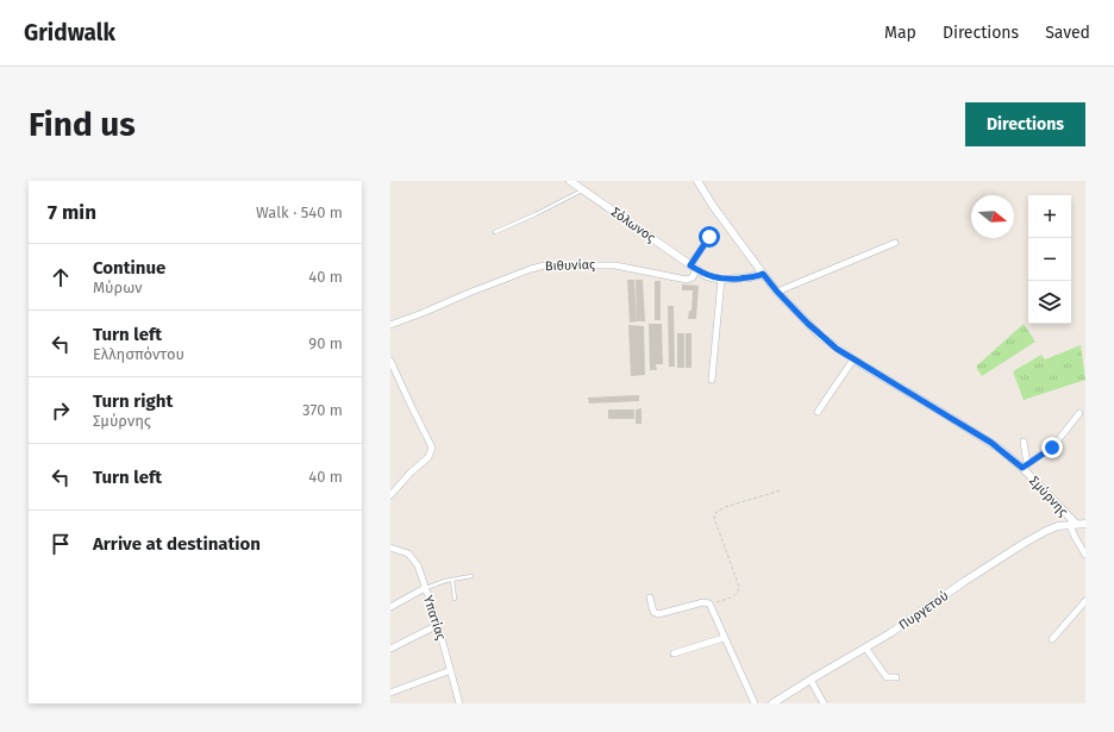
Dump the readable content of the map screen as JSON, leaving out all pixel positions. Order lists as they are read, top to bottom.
{
  "streets": {
    "street": [
      "Σόλωνος",
      "Βιθυνίας",
      "Σμύρνης",
      "Πυργετού",
      "Υπατίας"
    ]
  },
  "crossings": [
    ["Σόλωνος", "Βιθυνίας"],
    ["Σμύρνης", "Πυργετού"]
  ],
  "north": "right",
  "page": {
    "header": "Gridwalk",
    "nav": ["Map", "Directions", "Saved"],
    "buttons": "Directions",
    "title": "Find us",
    "heading": ["7 min", "Walk · 540 m"],
    "map_buttons": ["+", "−"],
    "list": [
      ["Continue", "Μύρων", "40 m"],
      ["Turn left", "Ελλησπόντου", "90 m"],
      ["Turn right", "Σμύρνης", "370 m"],
      ["Turn left", "40 m"],
      "Arrive at destination"
    ]
  }
}
